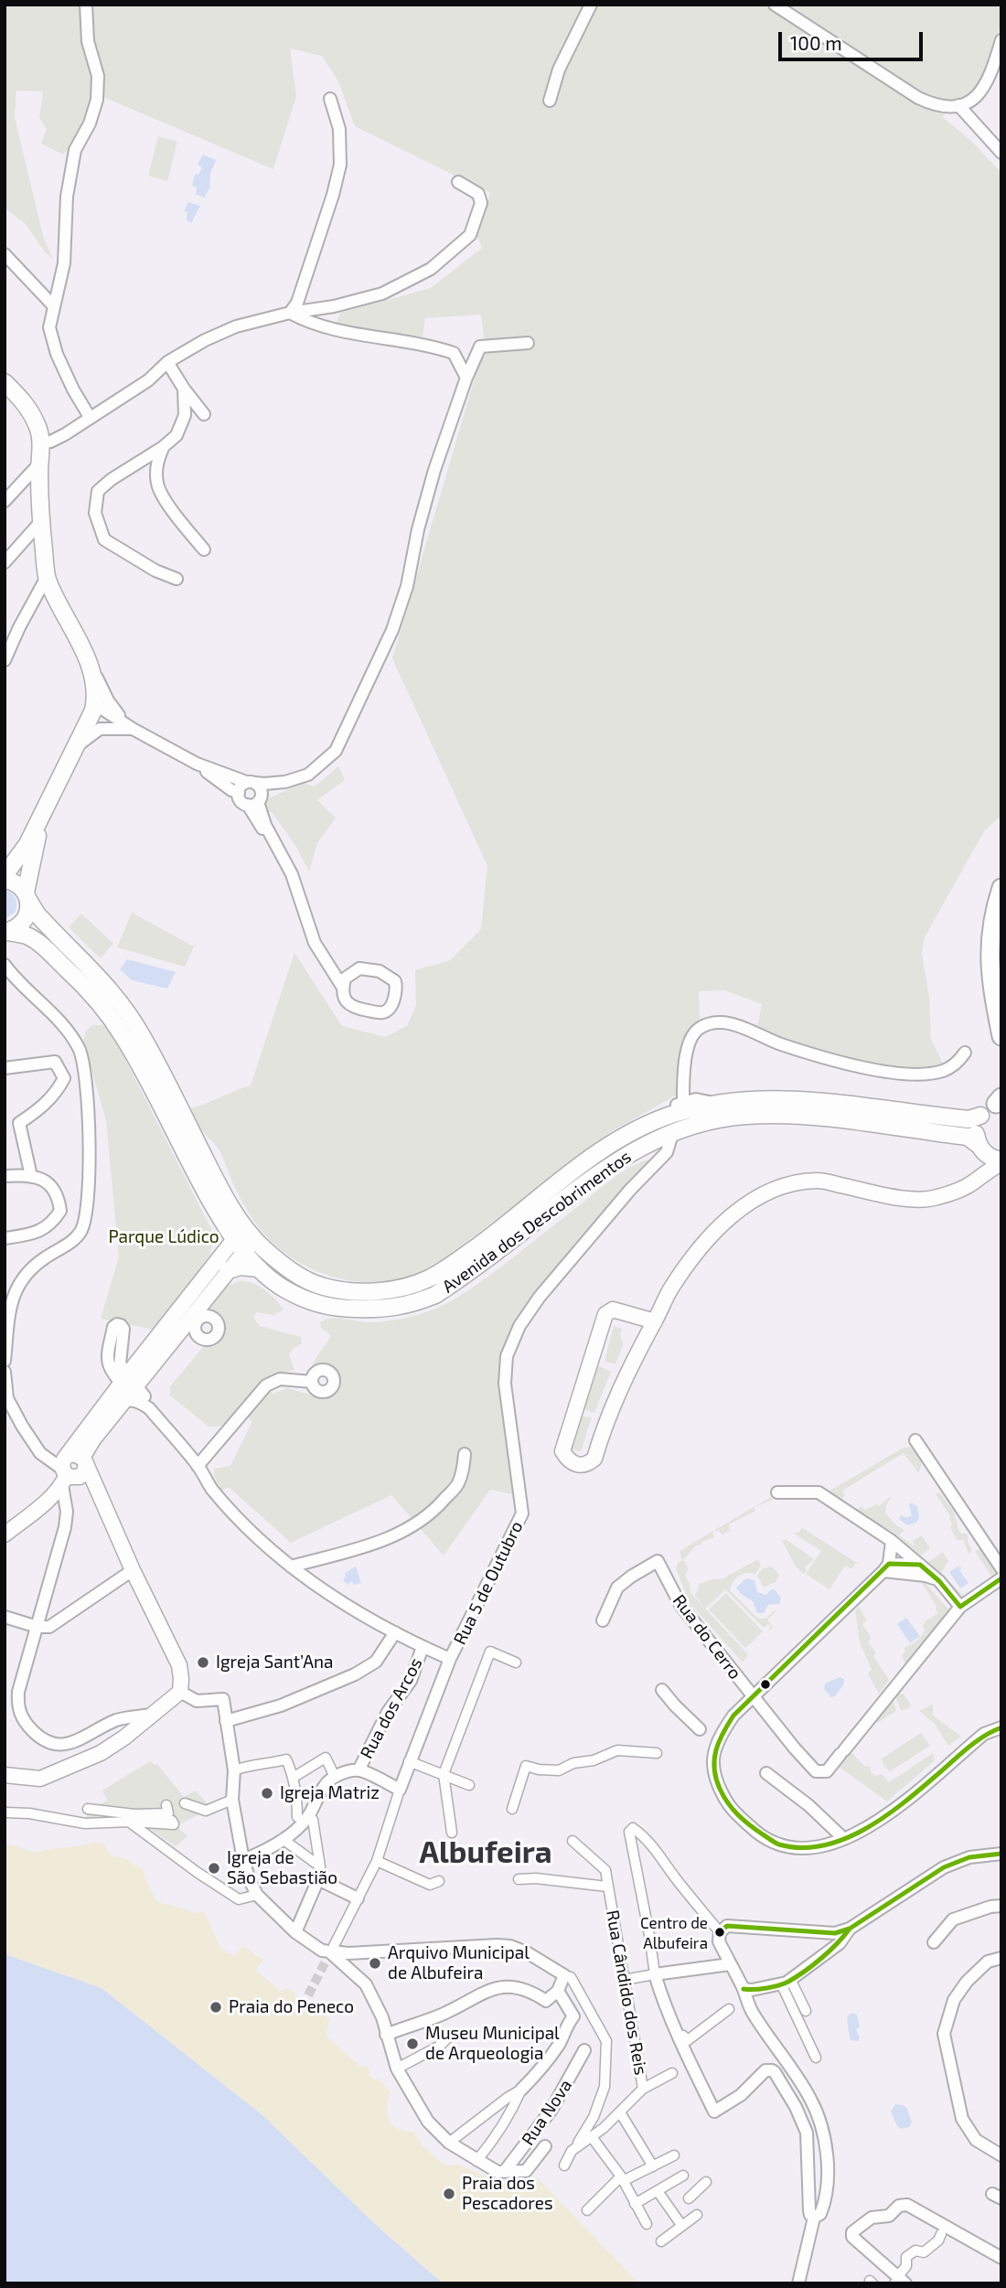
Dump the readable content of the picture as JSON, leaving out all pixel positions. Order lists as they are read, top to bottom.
{
  "streets": {
    "main road": ["Avenida dos Descobrimentos"],
    "street": [
      "Rua 5 de Outubro",
      "Rua do Cerro",
      "Rua dos Arcos",
      "Rua Cândido dos Reis",
      "Rua Nova"
    ]
  },
  "districts": ["Albufeira"],
  "parks": ["Parque Lúdico"],
  "places": [
    "Igreja Sant’Ana",
    "Igreja Matriz",
    "Igreja de São Sebastião",
    "Centro de Albufeira",
    "Arquivo Municipal de Albufeira",
    "Praia do Peneco",
    "Museu Municipal de Arqueologia",
    "Praia dos Pescadores"
  ],
  "scale_bar": "100 m"
}
